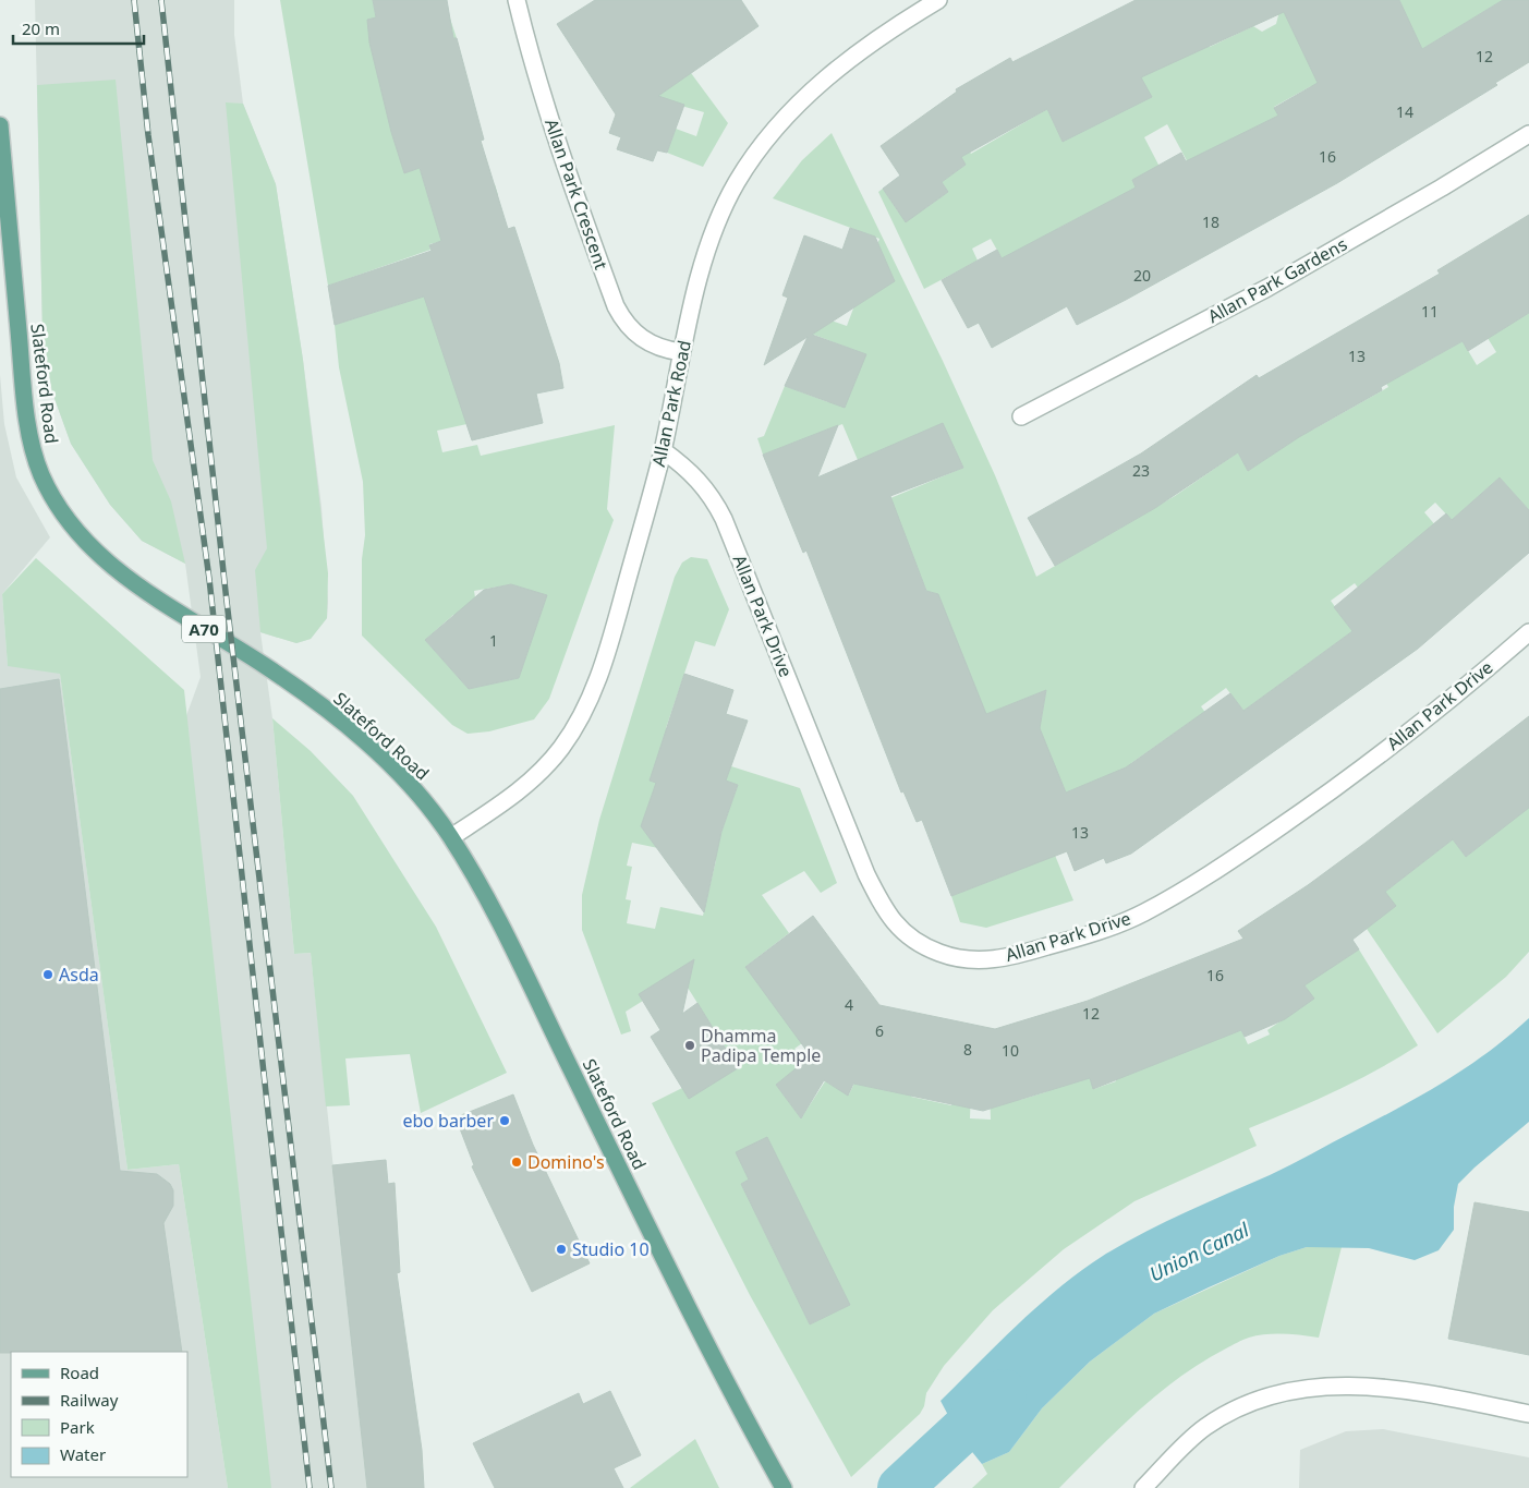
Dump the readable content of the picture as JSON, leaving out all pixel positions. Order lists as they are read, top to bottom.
{
  "streets": {
    "main road": ["Slateford Road", "A70"],
    "street": [
      "Allan Park Crescent",
      "Allan Park Gardens",
      "Allan Park Road",
      "Allan Park Drive"
    ]
  },
  "crossings": [
    ["Allan Park Crescent", "Allan Park Road"],
    ["Slateford Road", "Allan Park Road"],
    ["Allan Park Road", "Allan Park Drive"]
  ],
  "water": ["Union Canal"],
  "places": [
    "Asda",
    "Dhamma Padipa Temple",
    "ebo barber",
    "Domino's",
    "Studio 10"
  ],
  "house_numbers": [
    "12",
    "14",
    "16",
    "18",
    "20",
    "11",
    "13",
    "23",
    "1",
    "13",
    "16",
    "4",
    "12",
    "6",
    "8",
    "10"
  ],
  "legend": [
    "Road",
    "Railway",
    "Park",
    "Water"
  ],
  "scale_bar": "20 m"
}
